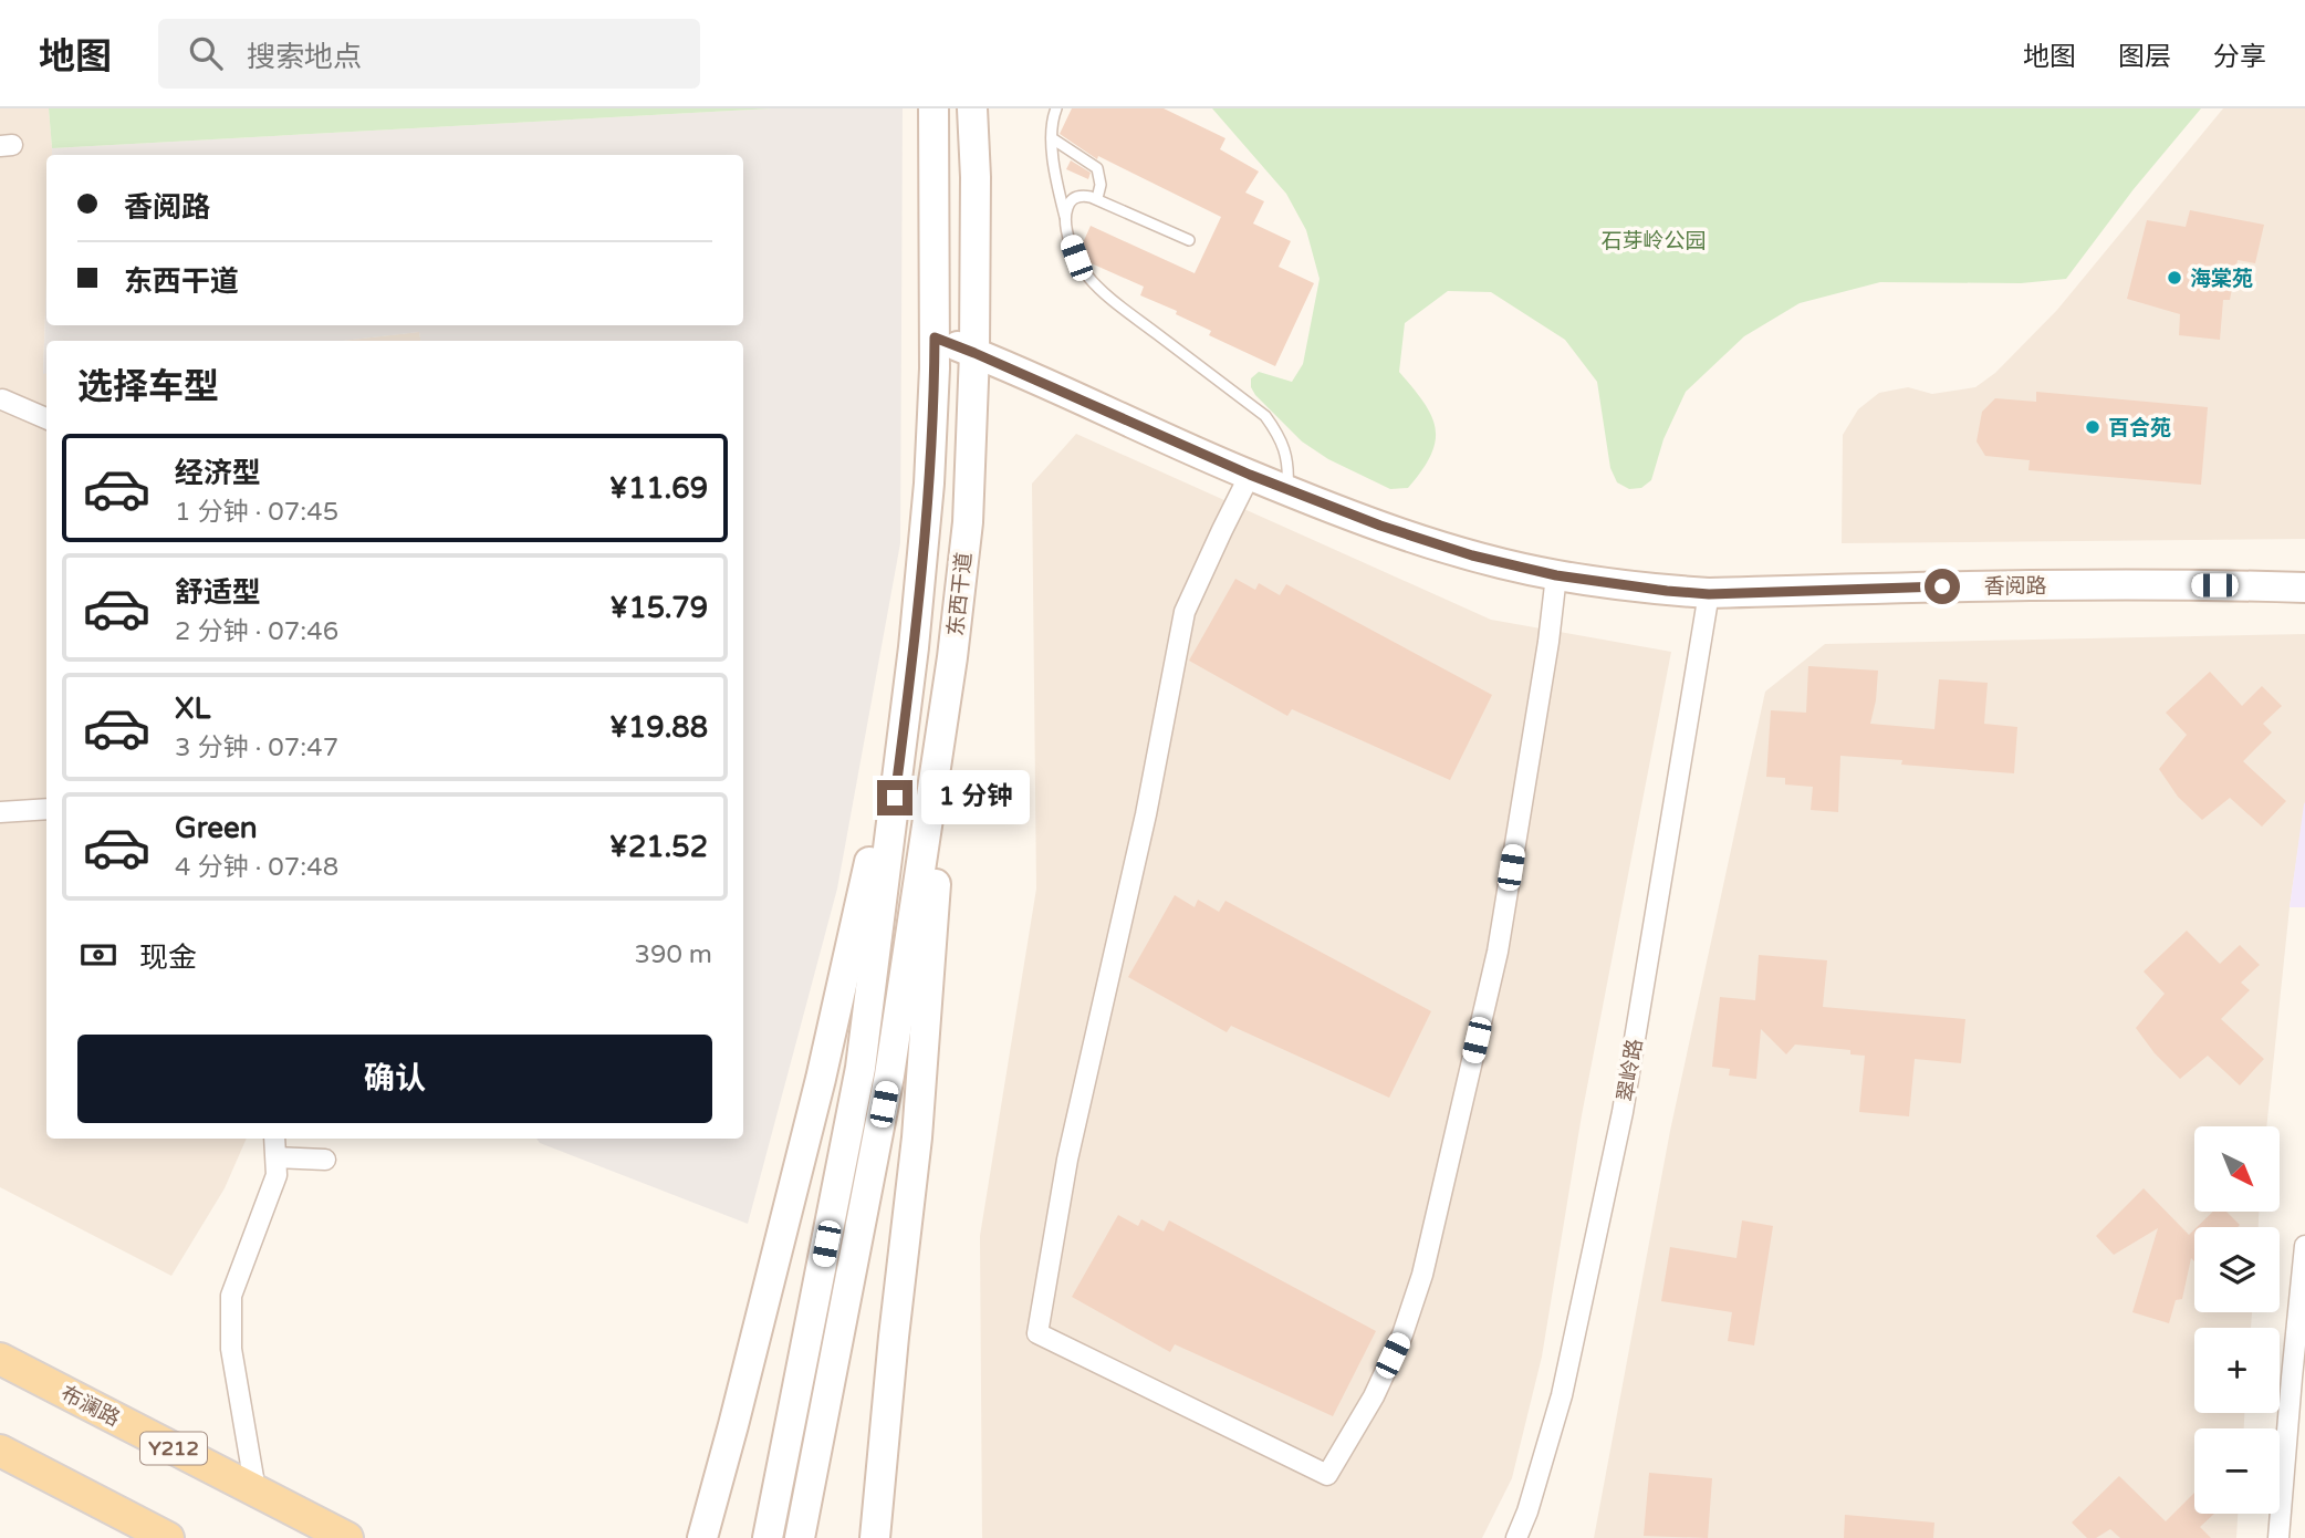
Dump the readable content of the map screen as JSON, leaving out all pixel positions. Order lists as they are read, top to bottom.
{
  "streets": {
    "main road": [
      "香阅路",
      "东西干道",
      "布澜路",
      "Y212"
    ],
    "street": ["翠岭路"]
  },
  "crossings": [
    ["香阅路", "东西干道"],
    ["香阅路", "翠岭路"]
  ],
  "parks": ["石芽岭公园"],
  "places": ["海棠苑", "百合苑"],
  "north": "bottom right",
  "page": {
    "header": "地图",
    "search": "搜索地点",
    "nav": ["地图", "图层", "分享"],
    "banner": ["香阅路", "东西干道"],
    "heading": "选择车型",
    "list": [
      {
        "name": "经济型",
        "note": "1 分钟 · 07:45",
        "value": "¥11.69"
      },
      {
        "name": "舒适型",
        "note": "2 分钟 · 07:46",
        "value": "¥15.79"
      },
      {
        "name": "XL",
        "note": "3 分钟 · 07:47",
        "value": "¥19.88"
      },
      {
        "name": "Green",
        "note": "4 分钟 · 07:48",
        "value": "¥21.52"
      }
    ],
    "bubble": "1 分钟",
    "pay": ["现金", "390 m"],
    "buttons": "确认",
    "map_buttons": ["+", "−"]
  }
}
